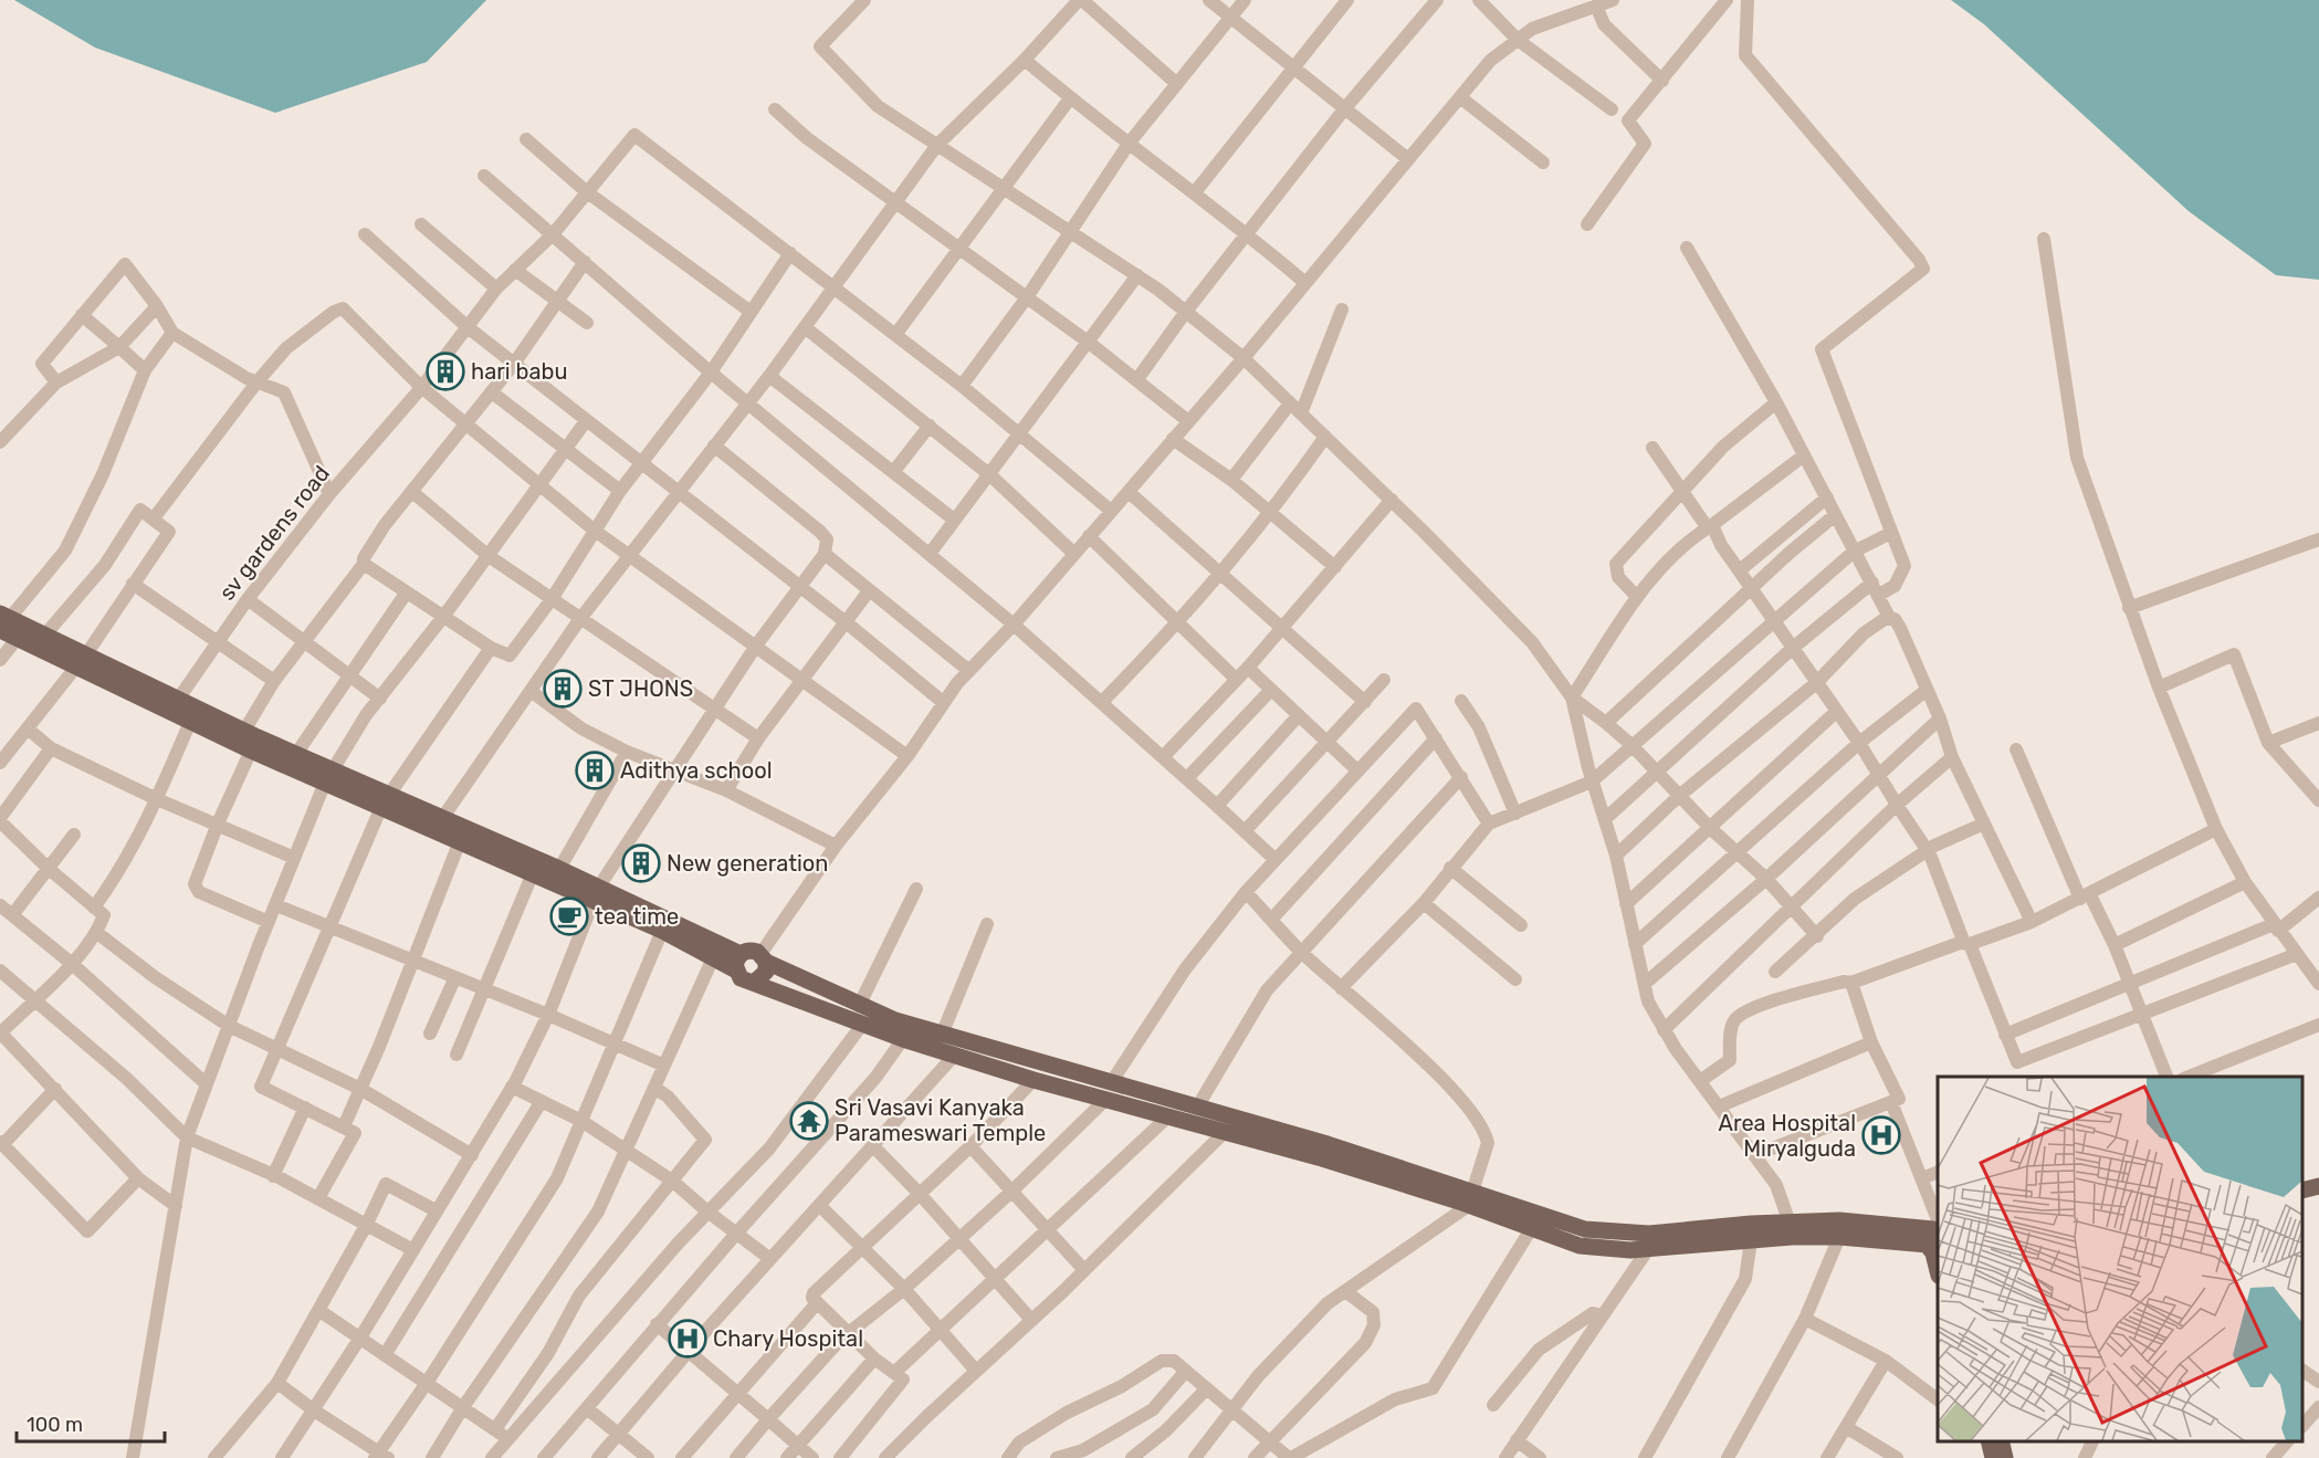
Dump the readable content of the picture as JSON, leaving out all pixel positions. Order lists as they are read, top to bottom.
{
  "streets": {
    "street": ["sv gardens road"]
  },
  "places": {
    "building": [
      "hari babu",
      "ST JHONS",
      "Adithya school",
      "New generation"
    ],
    "cafe": ["tea time"],
    "temple": ["Sri Vasavi Kanyaka Parameswari Temple"],
    "hospital": ["Area Hospital Miryalguda", "Chary Hospital"]
  },
  "scale_bar": "100 m"
}
